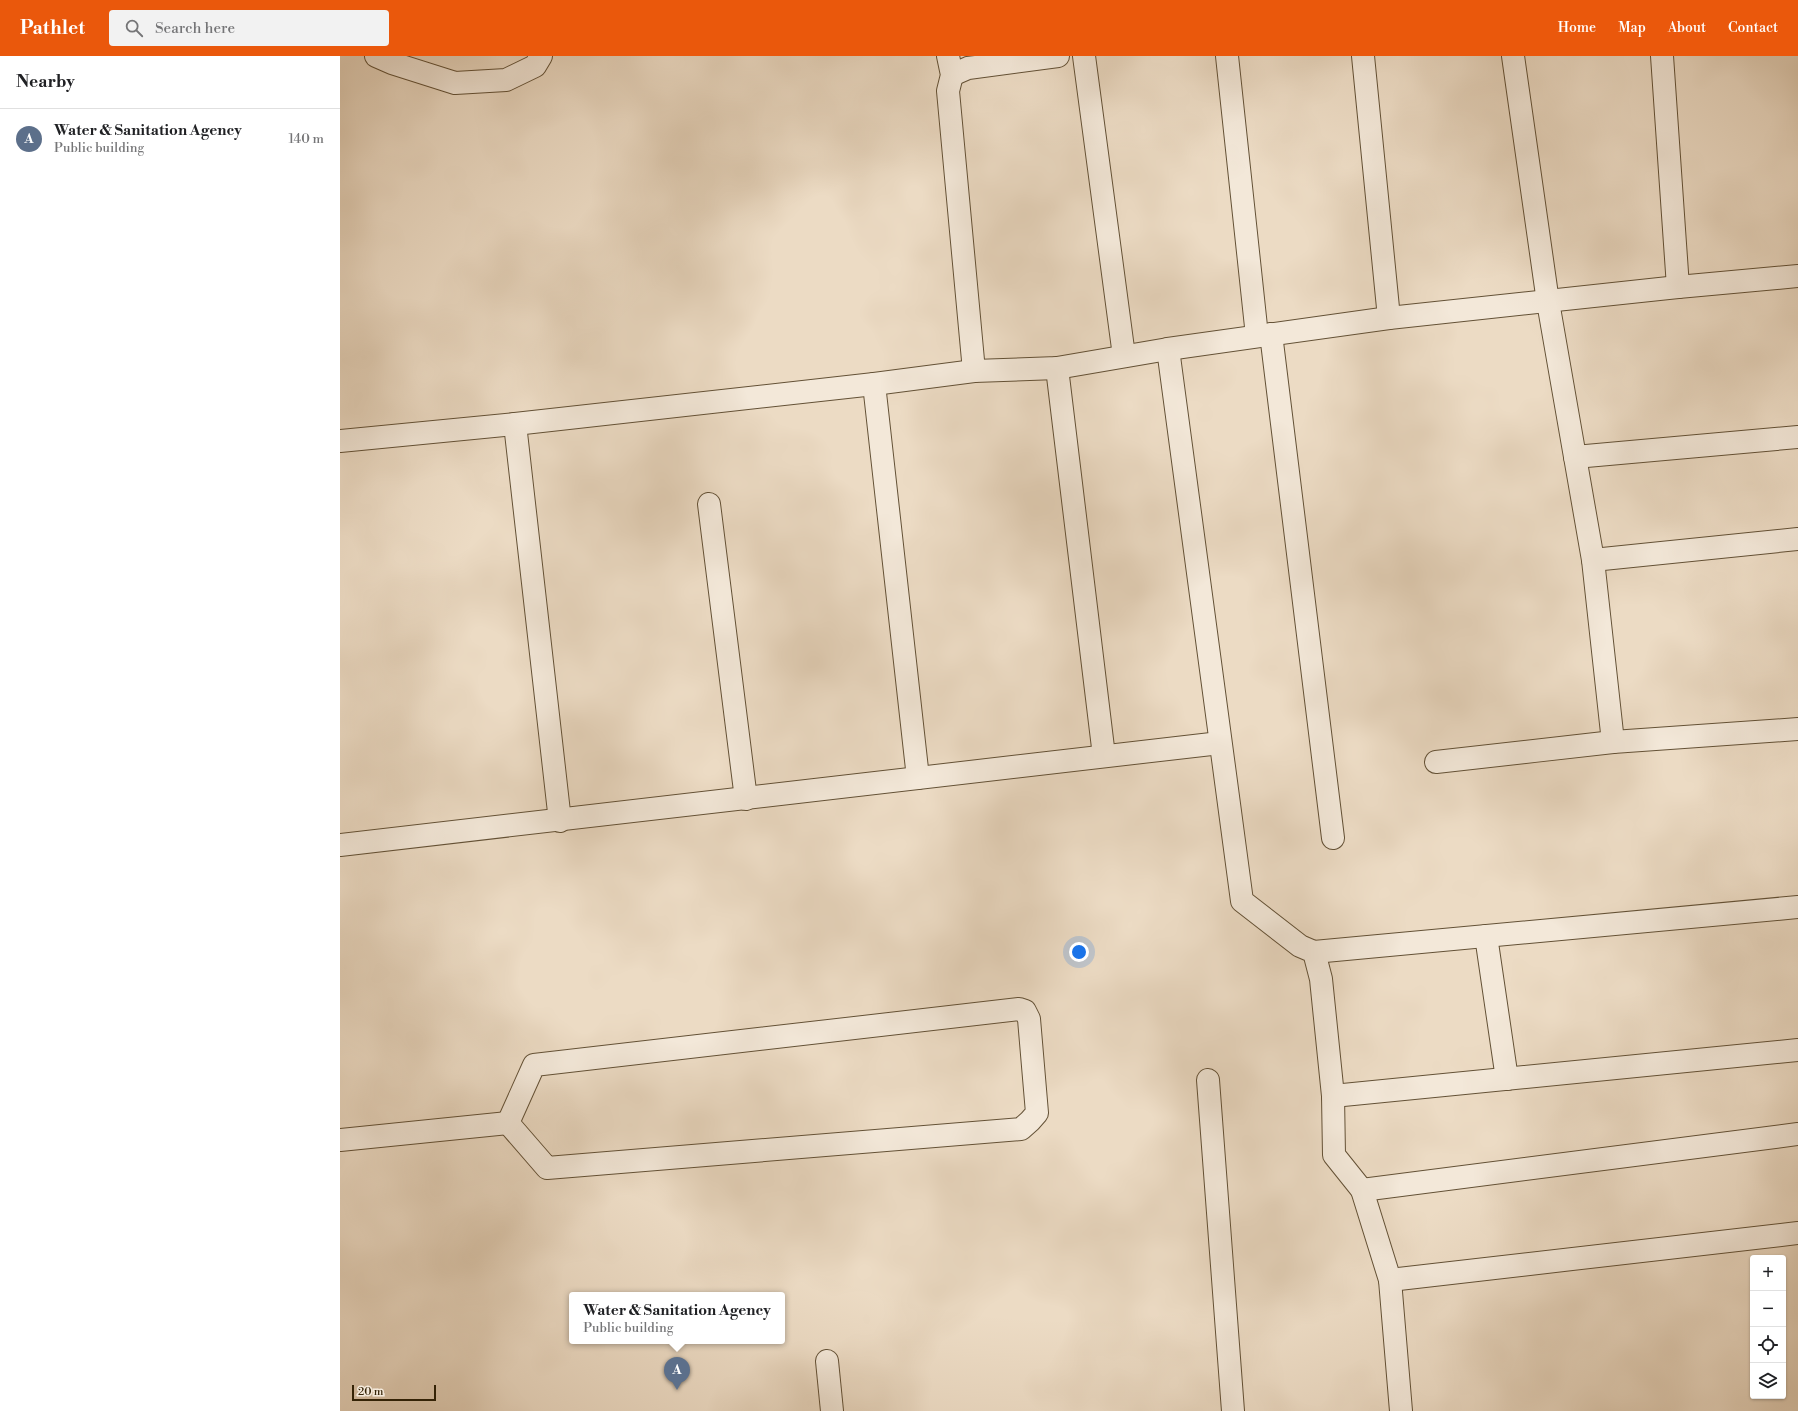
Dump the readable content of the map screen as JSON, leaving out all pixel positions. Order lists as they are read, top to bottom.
{
  "scale_bar": "20 m",
  "page": {
    "header": "Pathlet",
    "search": "Search here",
    "nav": [
      "Home",
      "Map",
      "About",
      "Contact"
    ],
    "heading": "Nearby",
    "list": [
      {
        "mark": "A",
        "name": "Water & Sanitation Agency",
        "note": "Public building",
        "value": "140 m"
      }
    ],
    "map_buttons": ["+", "−"],
    "popup": ["Water & Sanitation Agency", "Public building"],
    "pins": "A",
    "scale": "20 m"
  }
}
